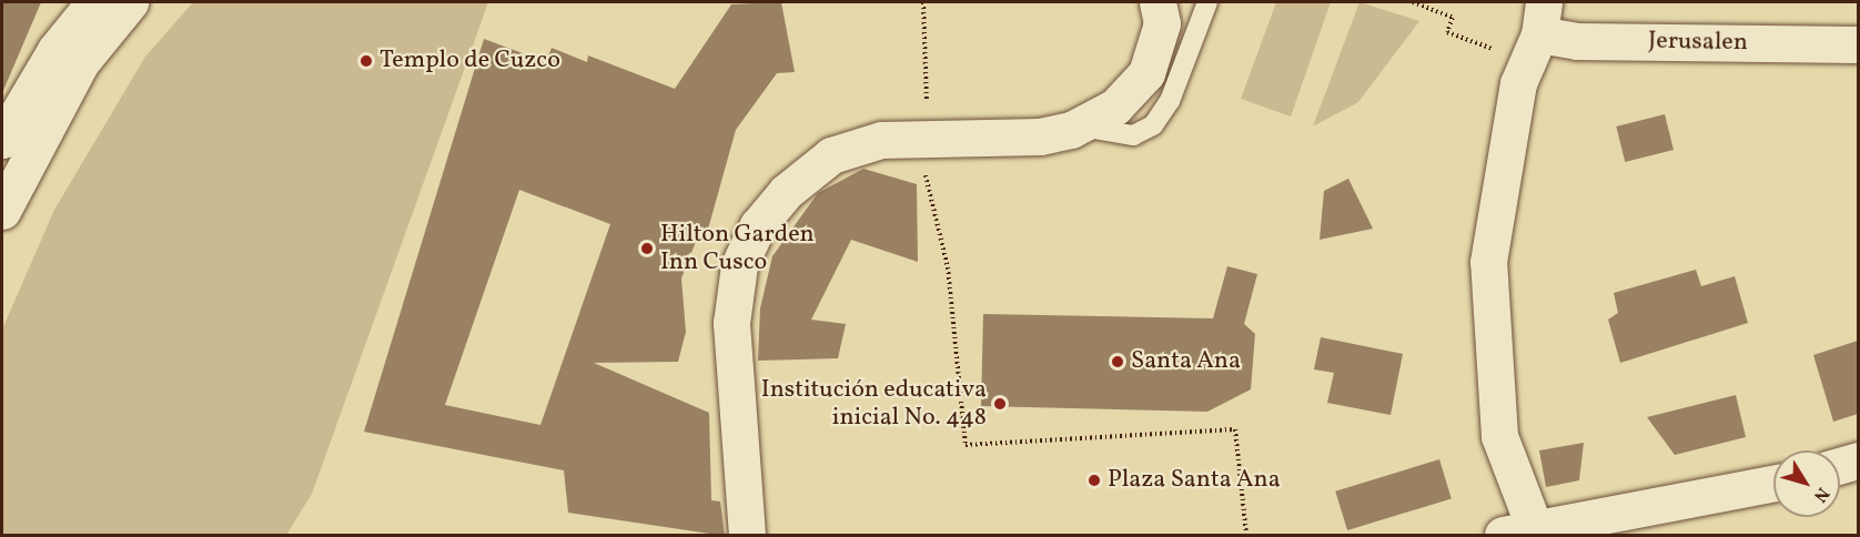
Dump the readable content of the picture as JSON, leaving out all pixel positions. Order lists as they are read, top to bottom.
{
  "streets": {
    "street": ["Jerusalen"]
  },
  "places": [
    "Templo de Cuzco",
    "Hilton Garden Inn Cusco",
    "Santa Ana",
    "Institución educativa inicial No. 448",
    "Plaza Santa Ana"
  ],
  "north": "bottom right"
}
